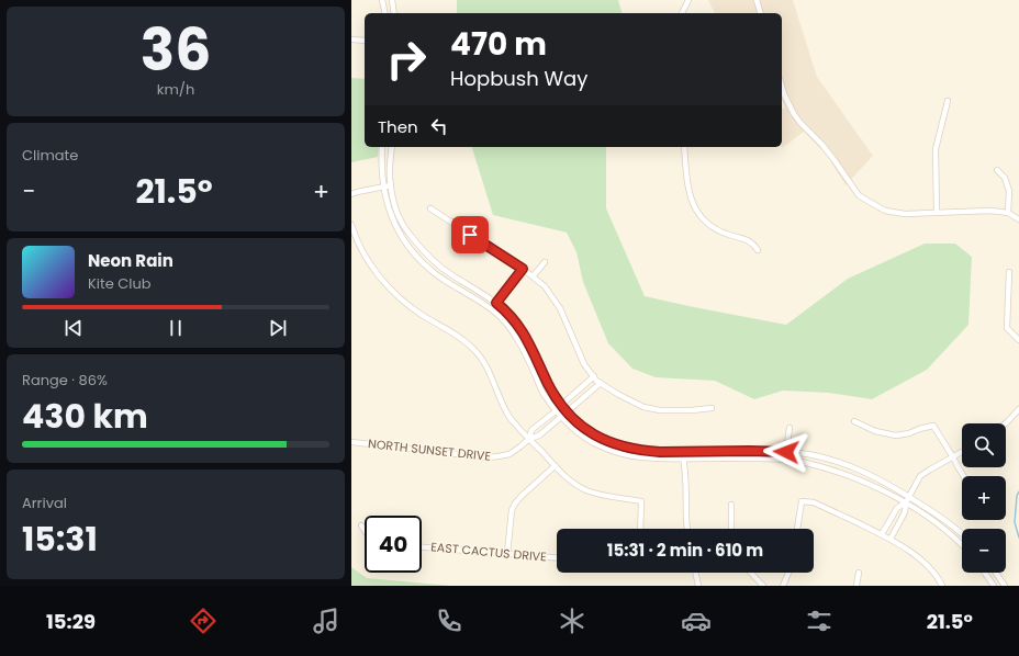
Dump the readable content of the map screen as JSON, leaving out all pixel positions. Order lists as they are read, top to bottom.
{
  "streets": {
    "street": ["NORTH SUNSET DRIVE", "EAST CACTUS DRIVE"]
  },
  "page": {
    "tile": [
      ["36", "km/h"],
      "Climate",
      ["Range · 86%", "430 km"],
      ["Arrival", "15:31"]
    ],
    "turn": ["470 m", "Hopbush Way"],
    "then": "Then",
    "heat": ["−", "21.5°", "+"],
    "song": ["Neon Rain", "Kite Club"],
    "map_buttons": ["+", "−"],
    "limit": "40",
    "trip": "15:31 · 2 min · 610 m",
    "tabs": ["15:29", "21.5°"]
  }
}
